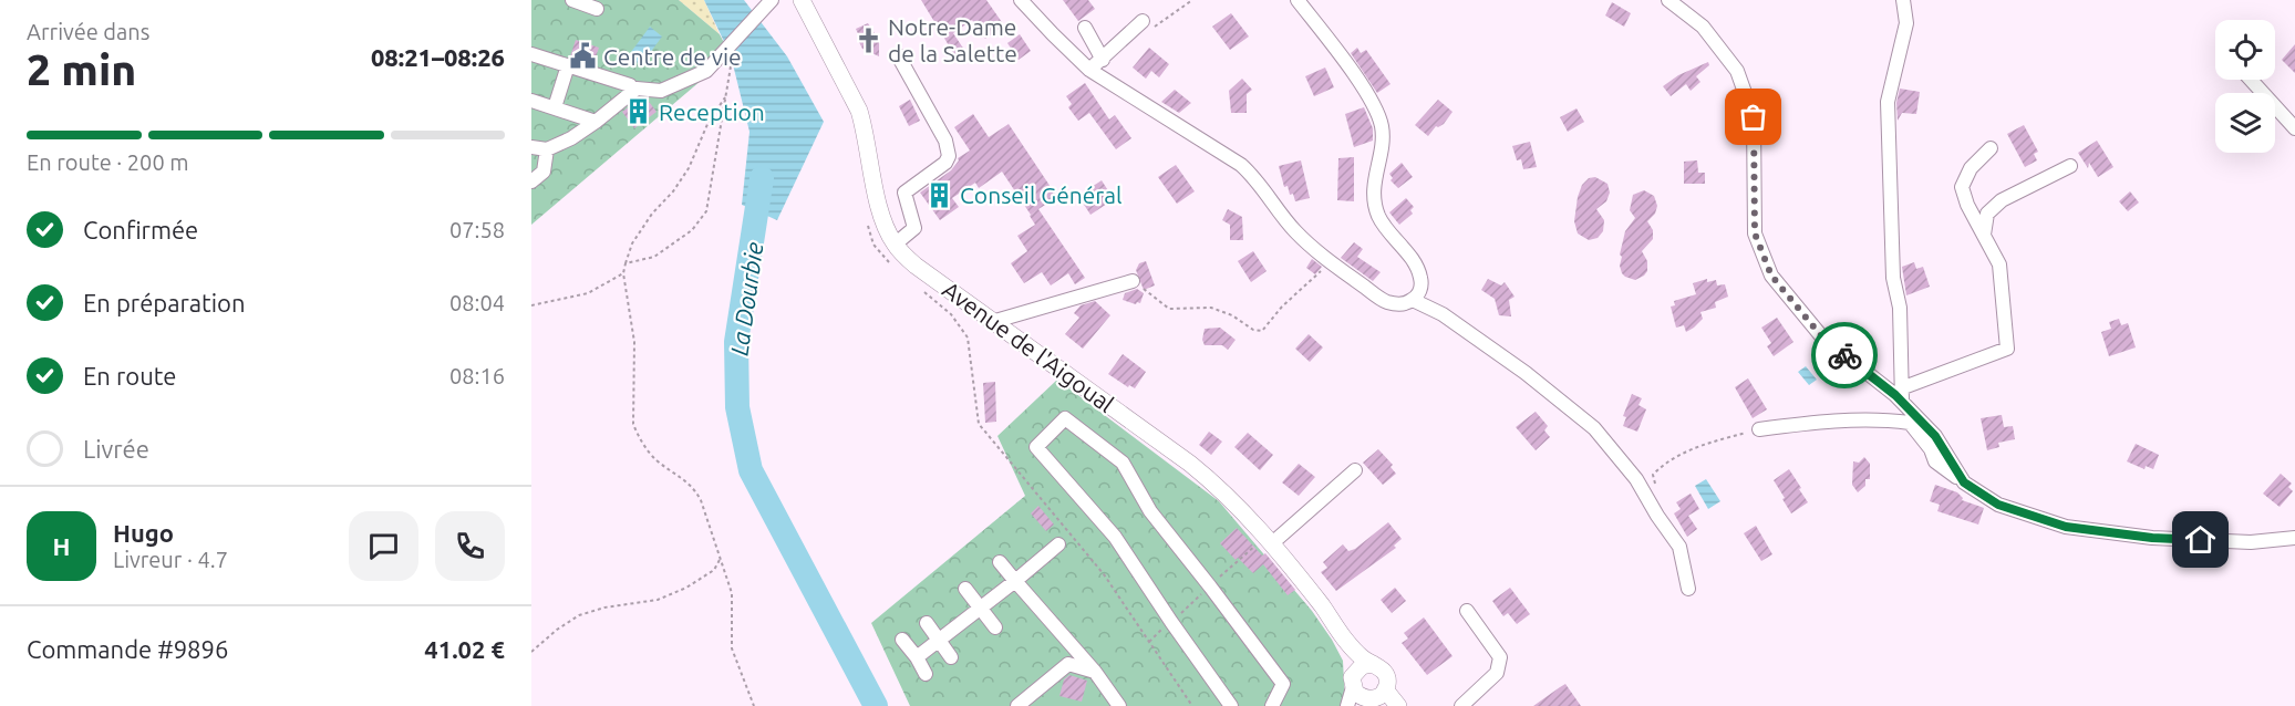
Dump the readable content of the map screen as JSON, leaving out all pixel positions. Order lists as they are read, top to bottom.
{
  "streets": {
    "main road": ["Avenue de l'Aigoual"]
  },
  "water": ["La Dourbie"],
  "places": {
    "church": ["Notre-Dame de la Salette"],
    "public building": ["Centre de vie"],
    "building": ["Reception", "Conseil Général"]
  },
  "page": {
    "heading": ["2 min", "Arrivée dans", "08:21–08:26"],
    "panel": [
      "Hugo",
      "Livreur · 4.7",
      "Commande #9896",
      "41.02 €"
    ],
    "bar": "En route · 200 m",
    "list": [
      ["Confirmée", "07:58"],
      ["En préparation", "08:04"],
      ["En route", "08:16"],
      "Livrée"
    ],
    "round": "H"
  }
}
